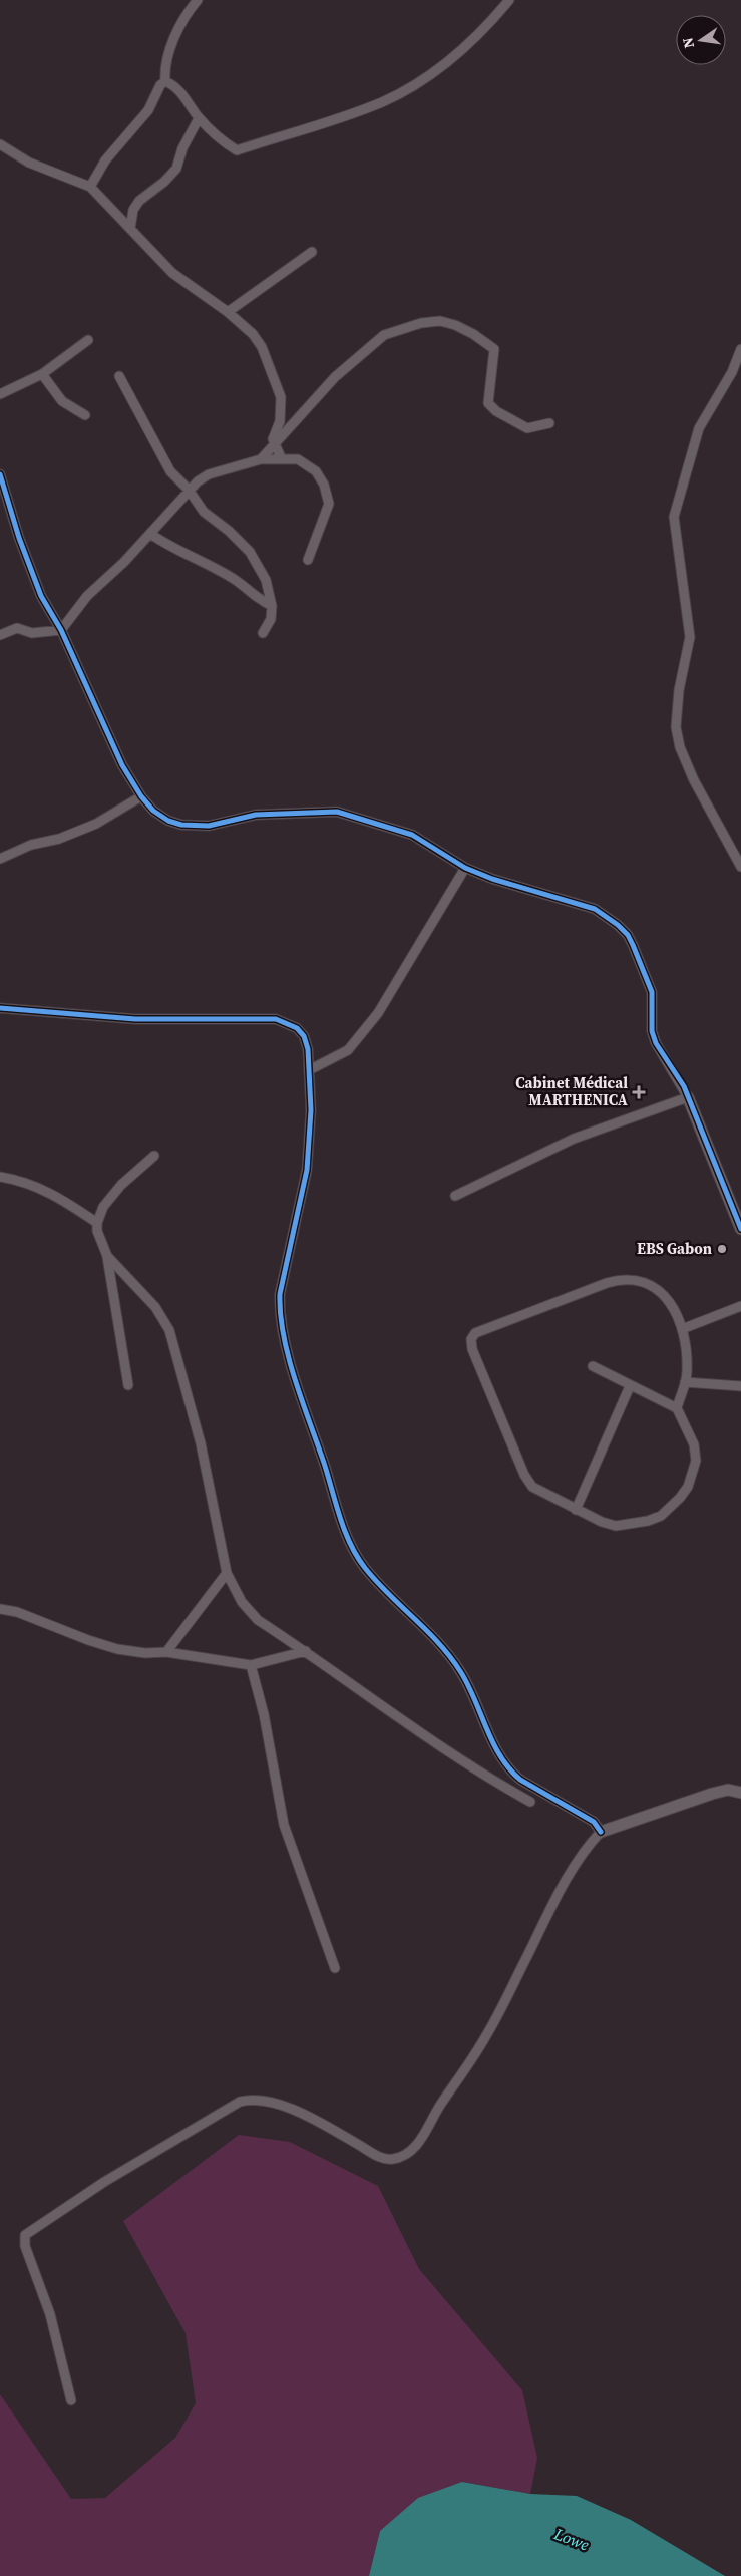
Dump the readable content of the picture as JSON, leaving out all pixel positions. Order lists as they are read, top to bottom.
{
  "water": ["Lowe"],
  "places": {
    "health": ["Cabinet Médical MARTHENICA"],
    "other": ["EBS Gabon"]
  },
  "north": "left"
}
